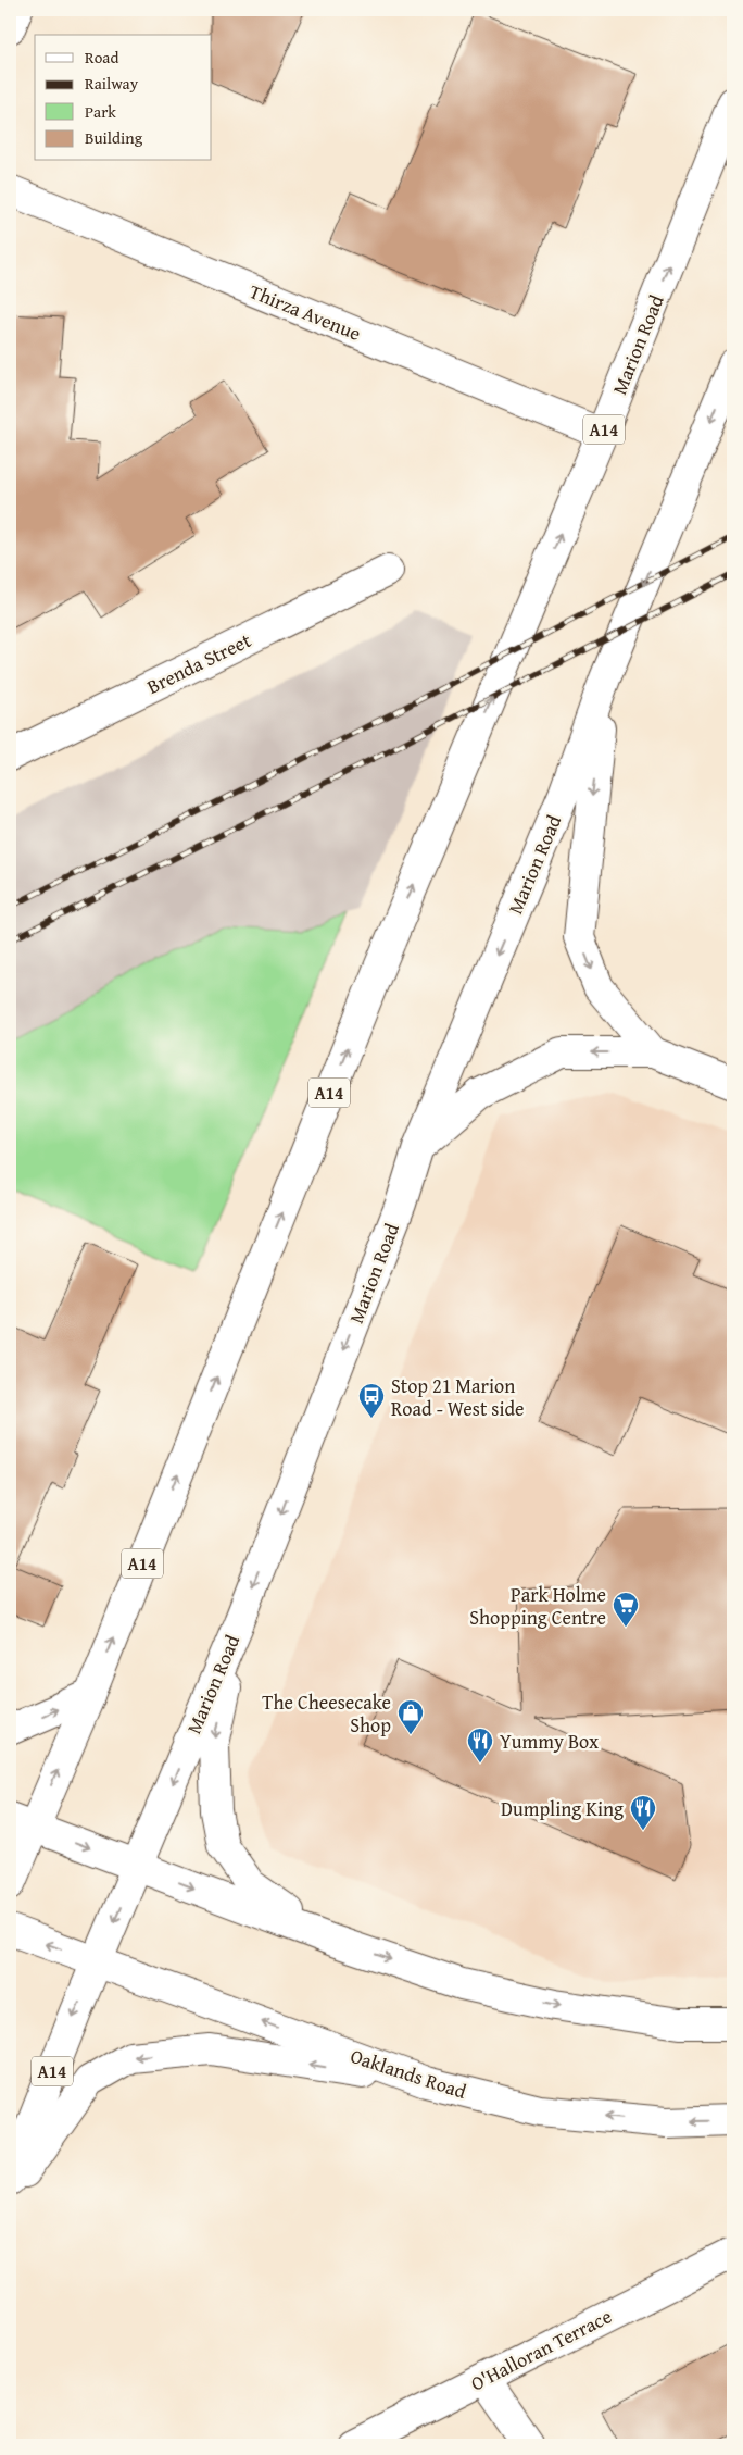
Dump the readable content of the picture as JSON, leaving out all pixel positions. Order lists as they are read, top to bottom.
{
  "streets": {
    "main road": [
      "Thirza Avenue",
      "Marion Road",
      "A14",
      "Brenda Street",
      "Oaklands Road",
      "O'Halloran Terrace"
    ]
  },
  "crossings": [
    ["Thirza Avenue", "Marion Road"],
    ["Marion Road", "Oaklands Road"]
  ],
  "places": {
    "bus stop": ["Stop 21 Marion Road - West side"],
    "supermarket": ["Park Holme Shopping Centre"],
    "shop": ["The Cheesecake Shop"],
    "restaurant": ["Yummy Box", "Dumpling King"]
  },
  "legend": [
    "Road",
    "Railway",
    "Park",
    "Building"
  ]
}
